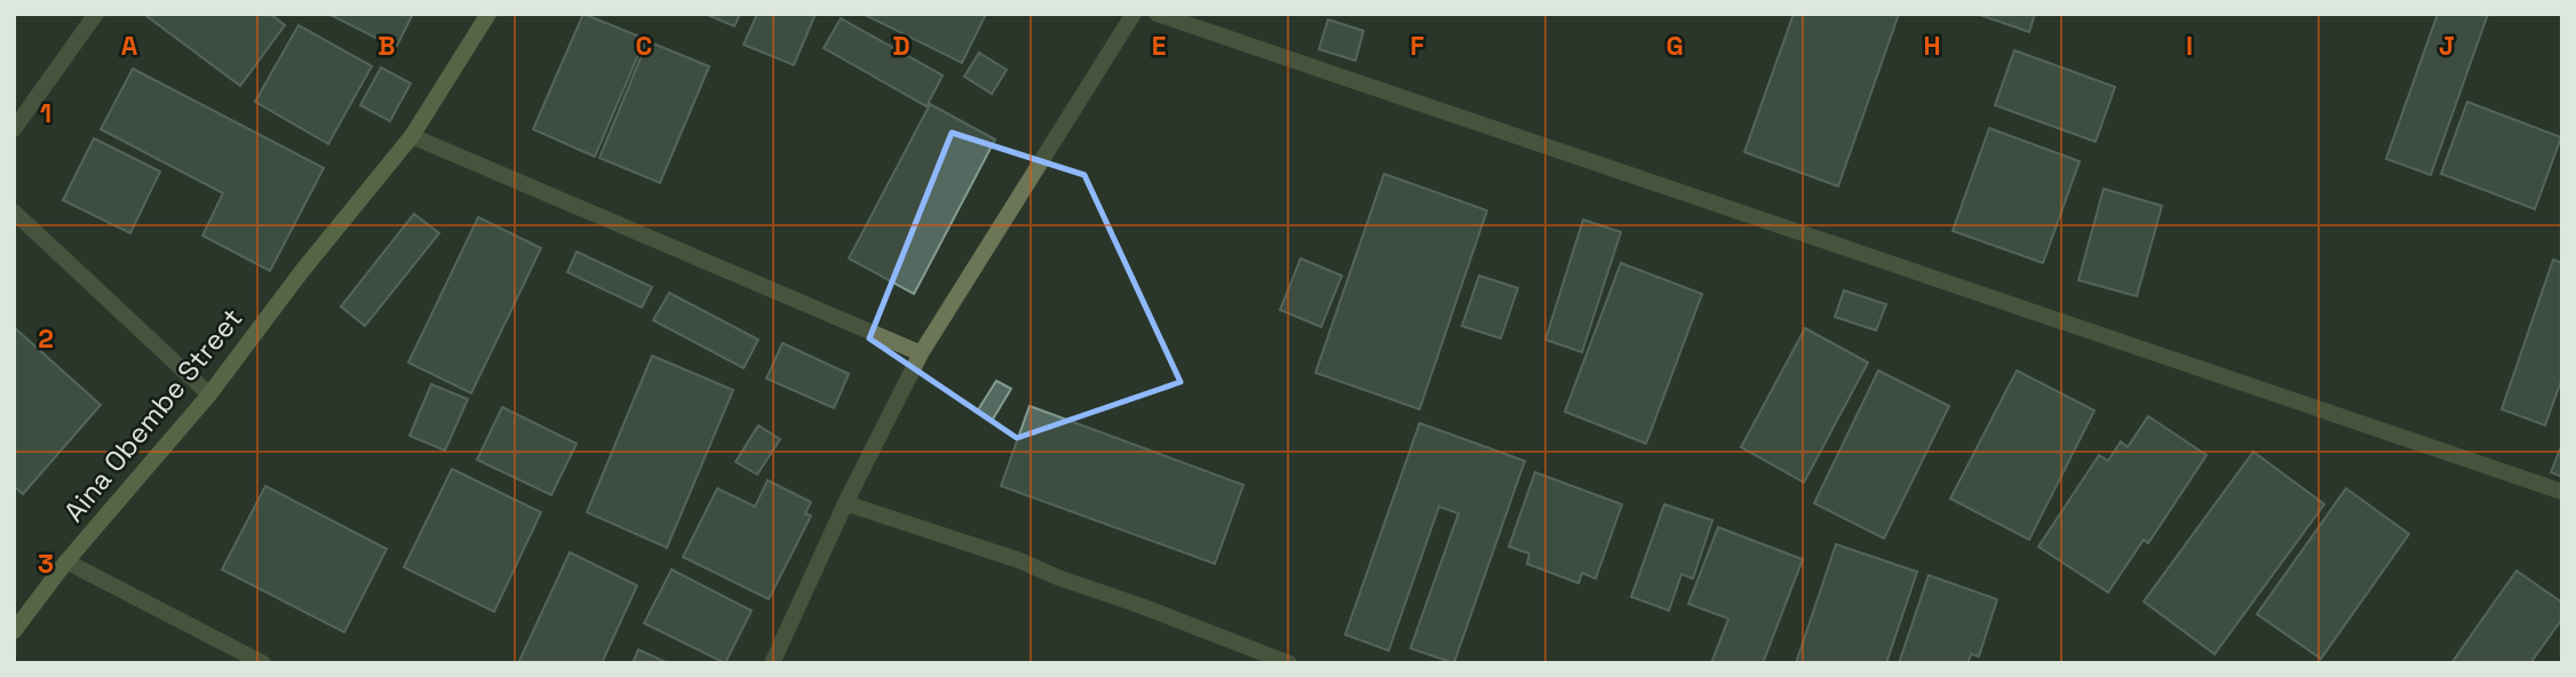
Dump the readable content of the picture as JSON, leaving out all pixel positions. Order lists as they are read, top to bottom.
{
  "streets": {
    "street": ["Aina Obembe Street"]
  },
  "grid": {
    "columns": [
      "A",
      "B",
      "C",
      "D",
      "E",
      "F",
      "G",
      "H",
      "I",
      "J"
    ],
    "rows": ["1", "2", "3"]
  }
}
